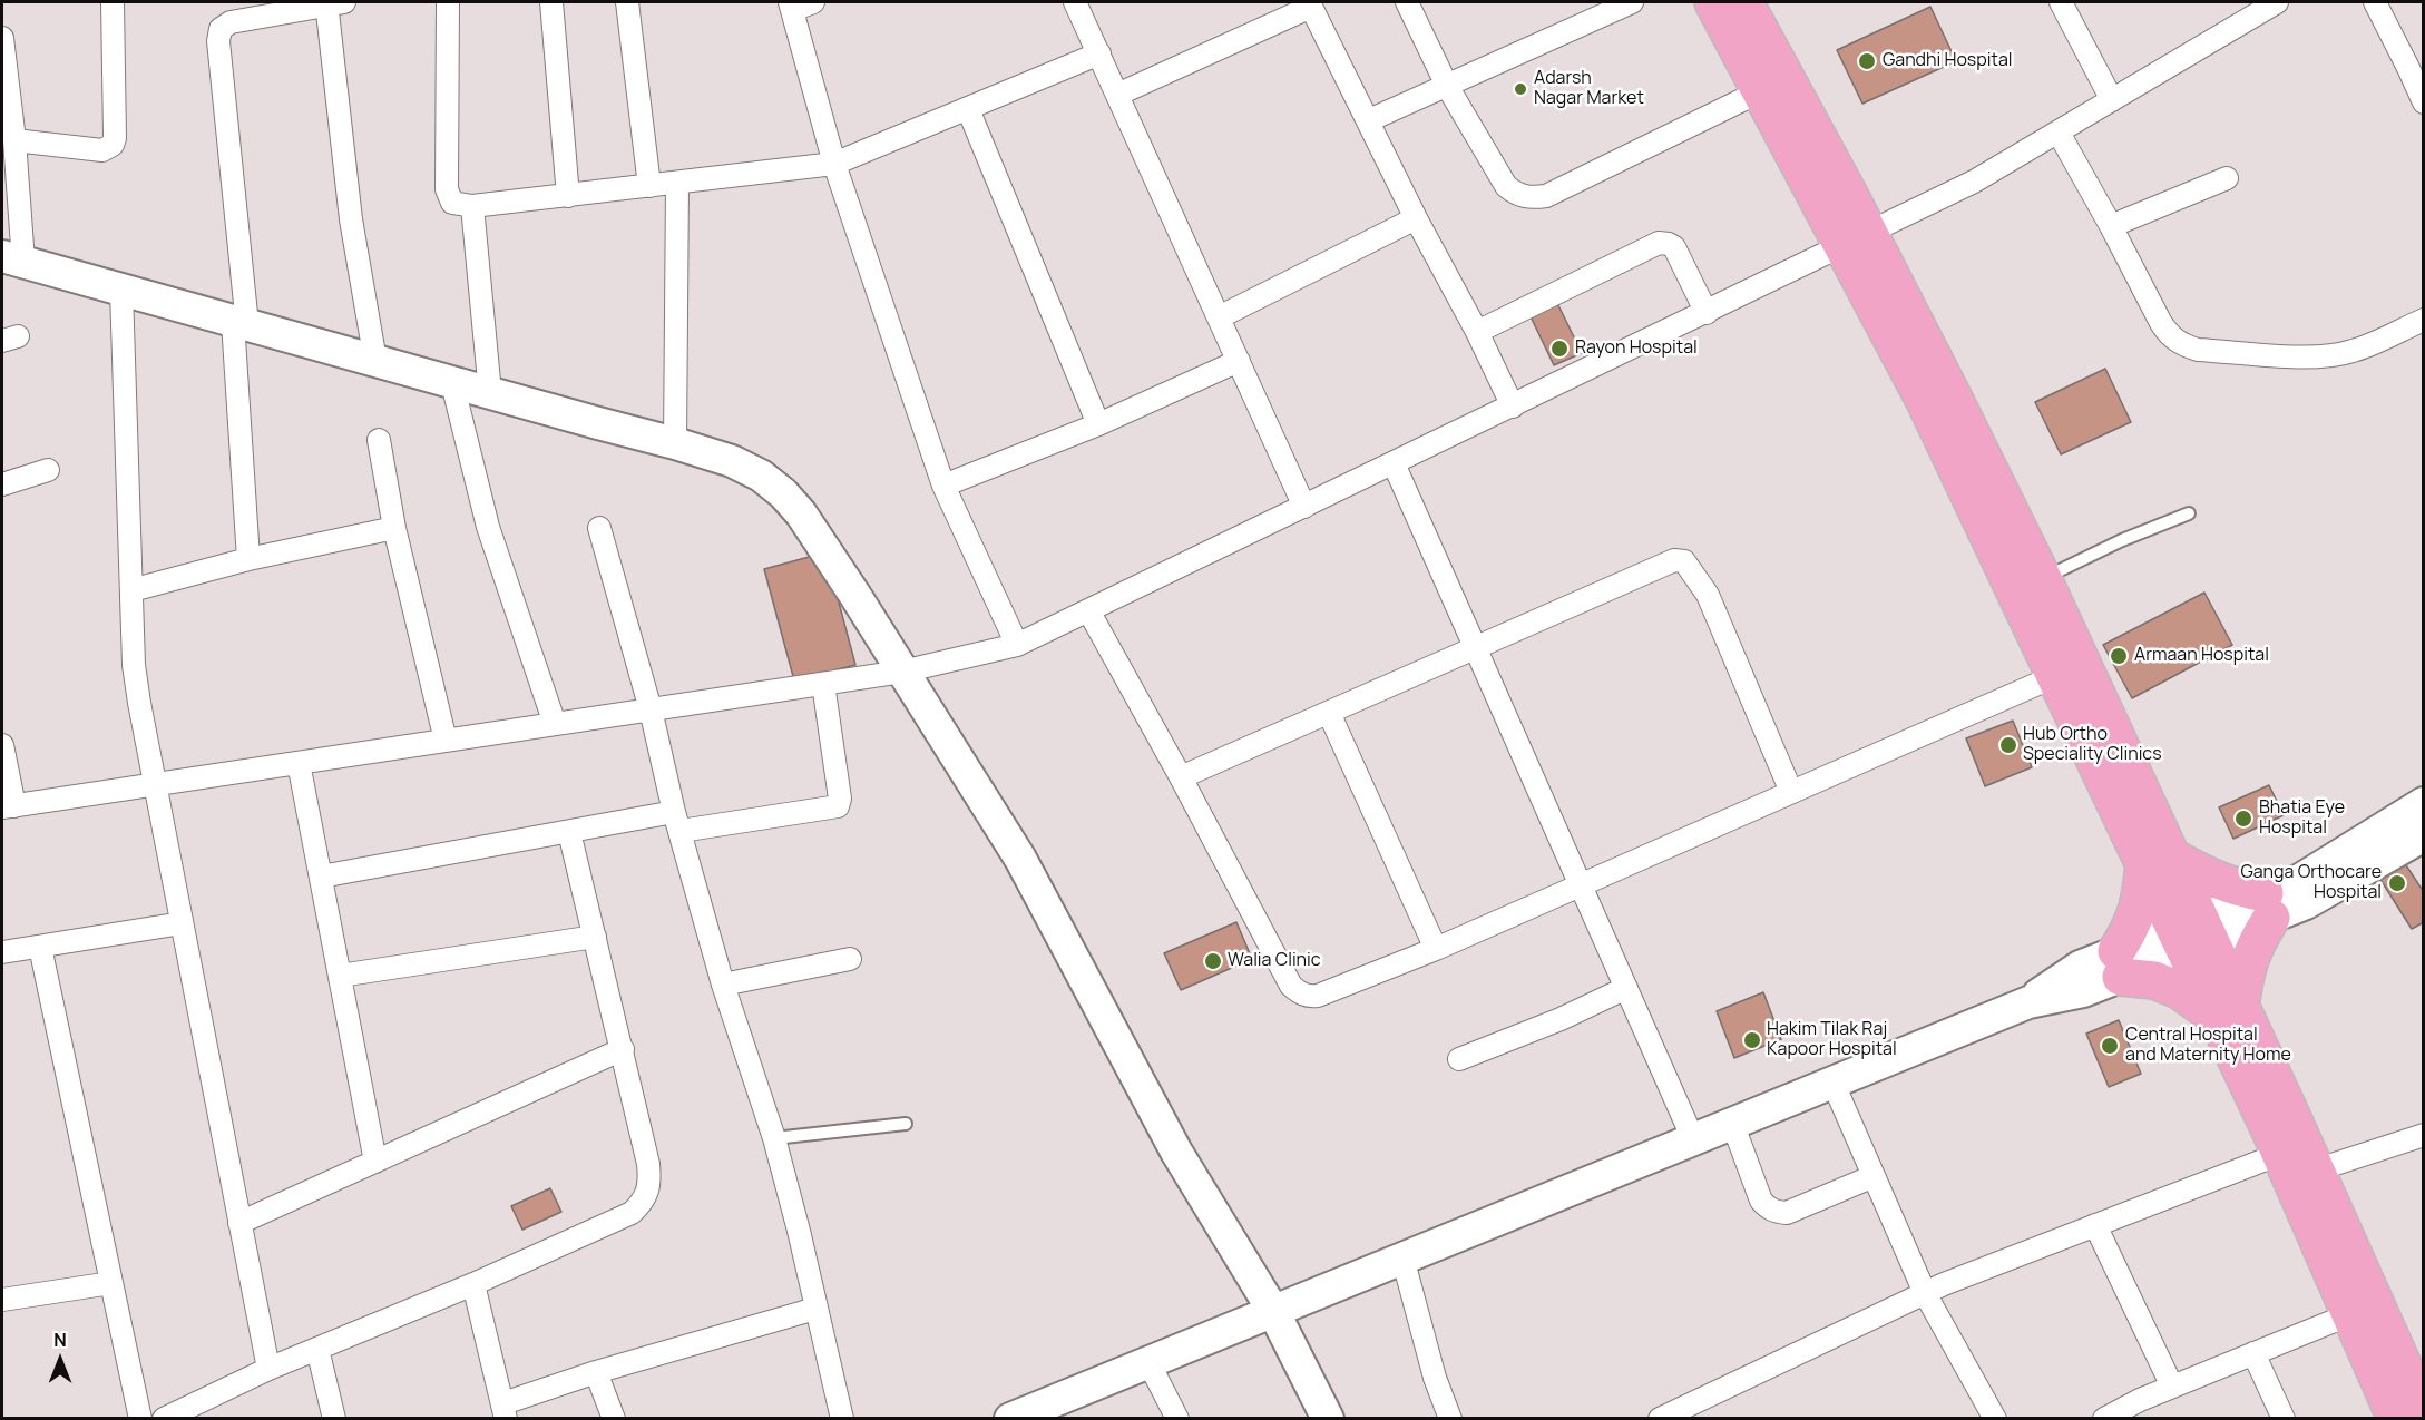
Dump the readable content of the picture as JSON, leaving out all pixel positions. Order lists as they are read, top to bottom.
{
  "places": [
    "Gandhi Hospital",
    "Adarsh Nagar Market",
    "Rayon Hospital",
    "Armaan Hospital",
    "Hub Ortho Speciality Clinics",
    "Bhatia Eye Hospital",
    "Ganga Orthocare Hospital",
    "Walia Clinic",
    "Hakim Tilak Raj Kapoor Hospital",
    "Central Hospital and Maternity Home"
  ],
  "north": "top"
}
